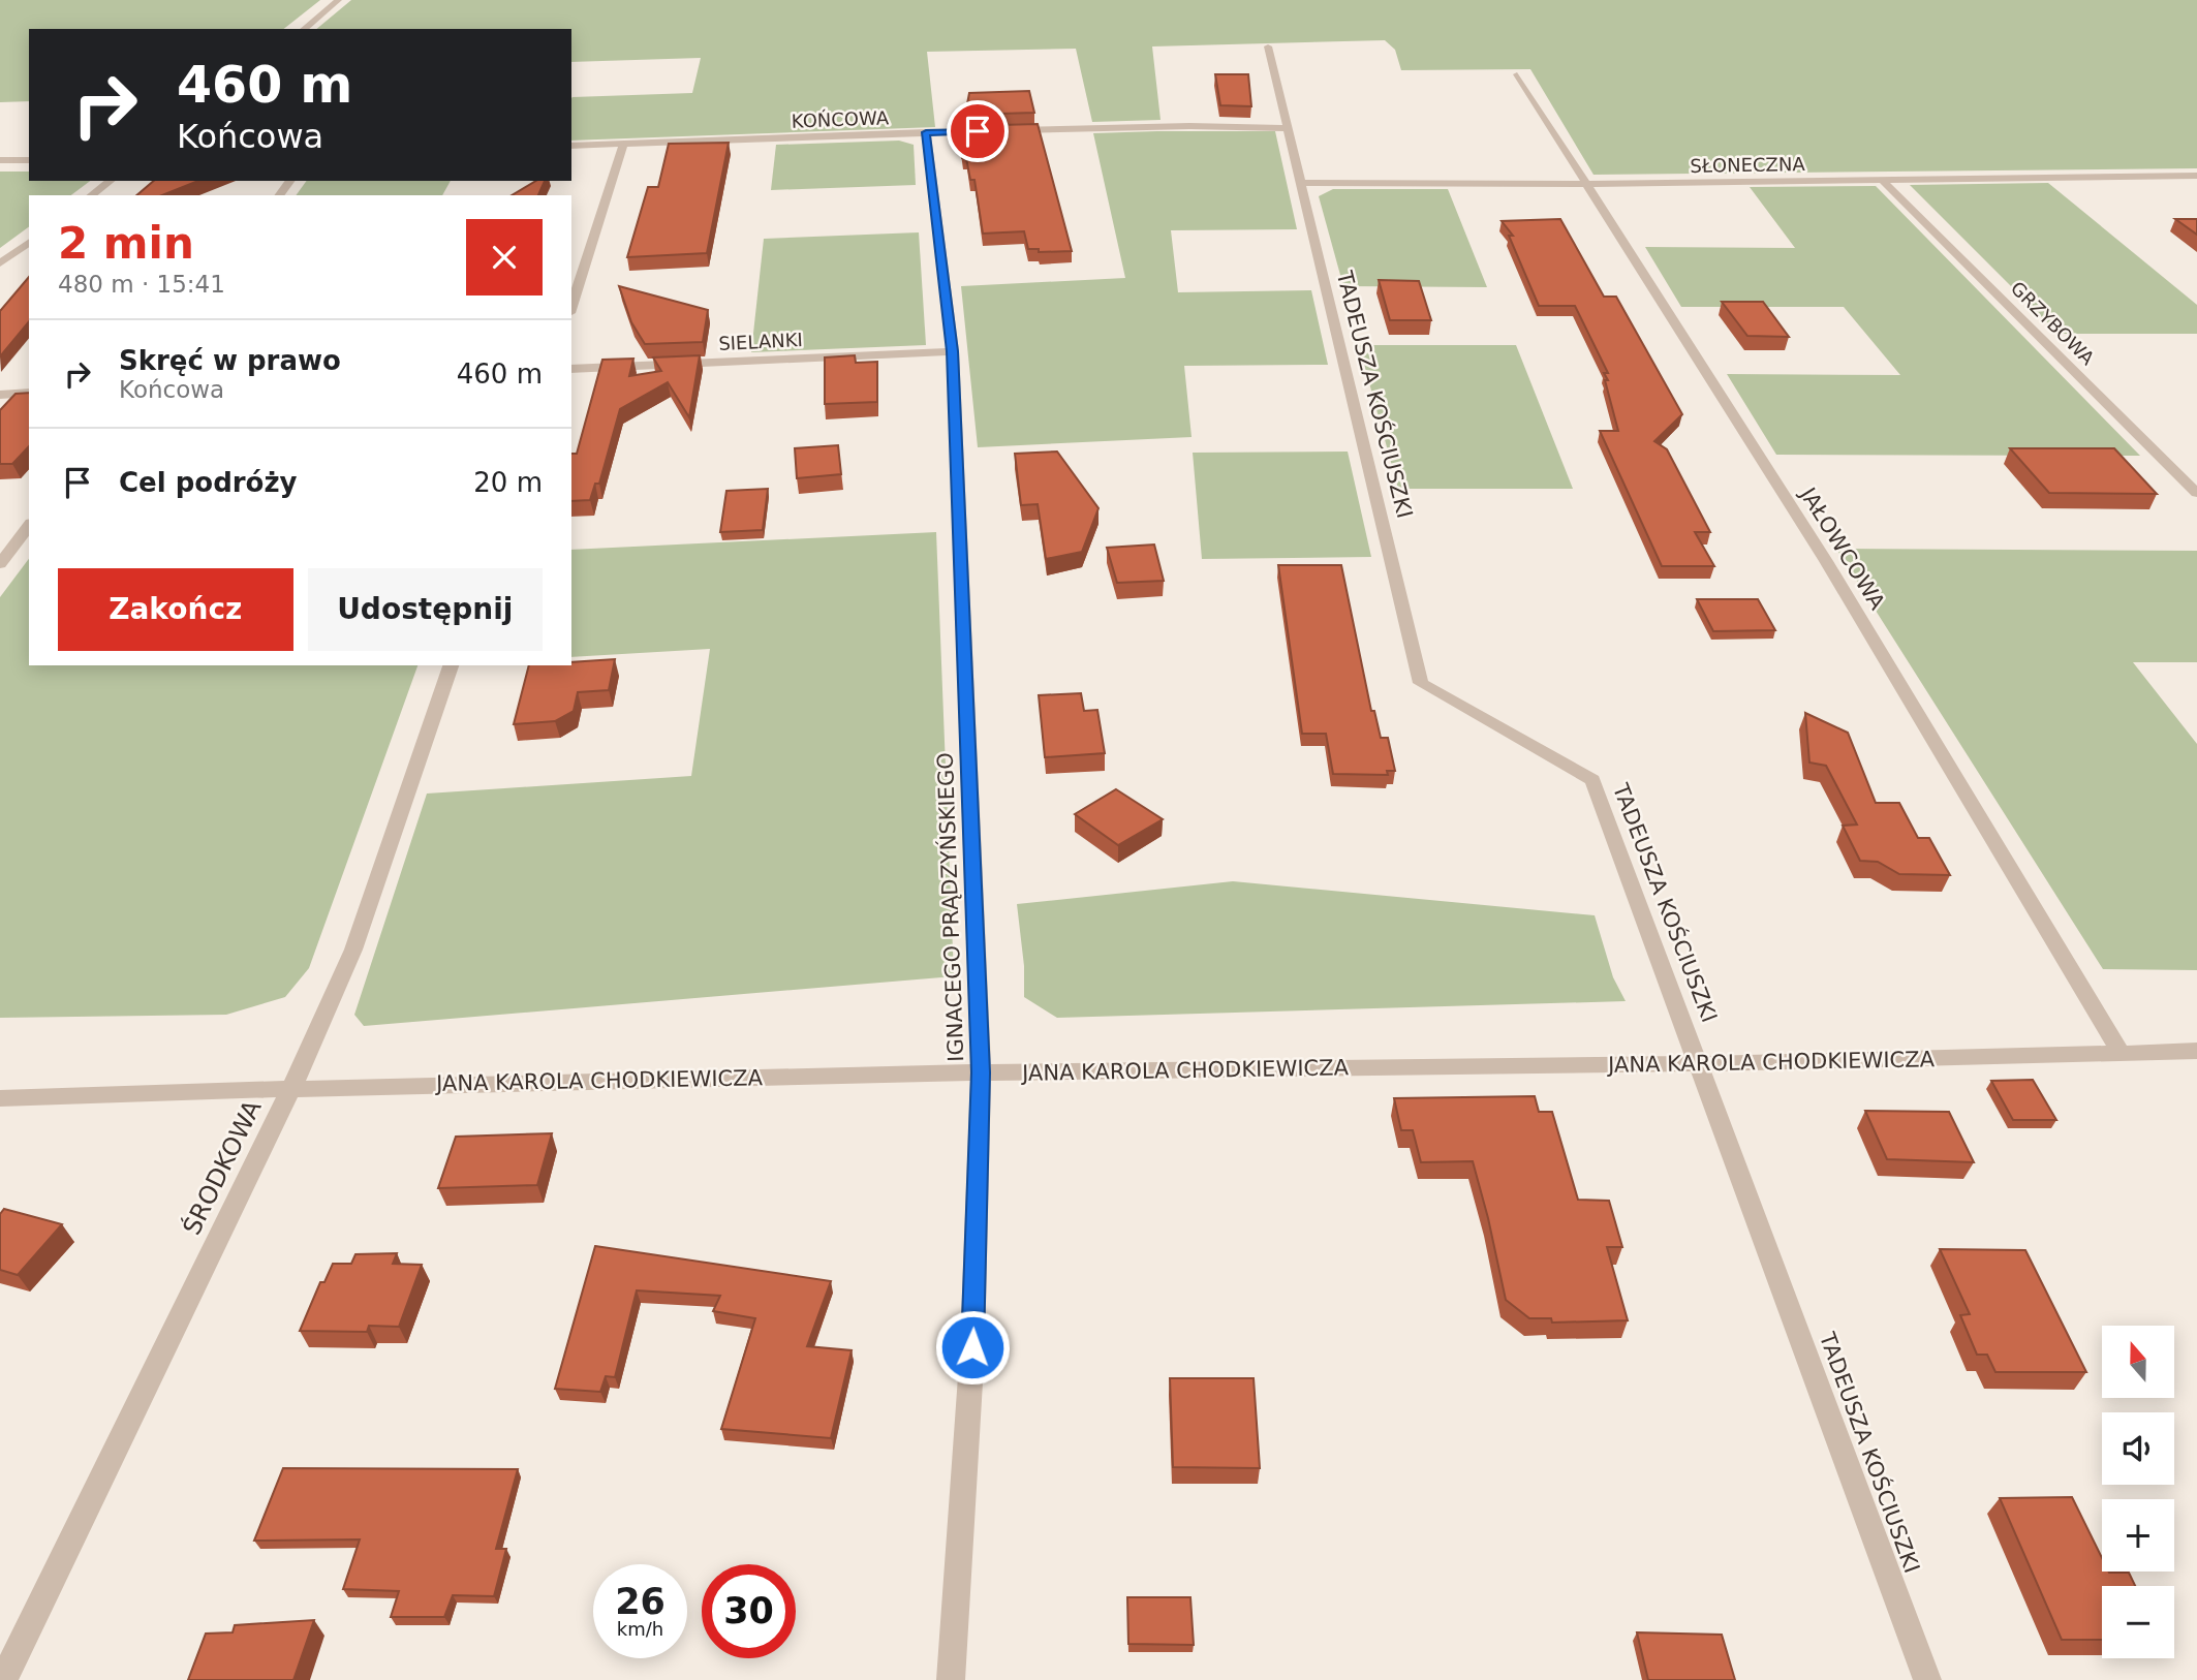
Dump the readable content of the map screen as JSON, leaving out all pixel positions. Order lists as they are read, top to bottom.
{
  "streets": {
    "street": [
      "KOŃCOWA",
      "SŁONECZNA",
      "GRZYBOWA",
      "SIELANKI",
      "TADEUSZA KOŚCIUSZKI",
      "JAŁOWCOWA",
      "IGNACEGO PRĄDZYŃSKIEGO",
      "JANA KAROLA CHODKIEWICZA",
      "ŚRODKOWA"
    ]
  },
  "crossings": [
    ["KOŃCOWA", "TADEUSZA KOŚCIUSZKI"],
    ["KOŃCOWA", "IGNACEGO PRĄDZYŃSKIEGO"],
    ["SŁONECZNA", "GRZYBOWA"],
    ["SŁONECZNA", "TADEUSZA KOŚCIUSZKI"],
    ["SŁONECZNA", "JAŁOWCOWA"],
    ["SIELANKI", "IGNACEGO PRĄDZYŃSKIEGO"],
    ["TADEUSZA KOŚCIUSZKI", "JANA KAROLA CHODKIEWICZA"],
    ["JAŁOWCOWA", "JANA KAROLA CHODKIEWICZA"],
    ["IGNACEGO PRĄDZYŃSKIEGO", "JANA KAROLA CHODKIEWICZA"],
    ["JANA KAROLA CHODKIEWICZA", "ŚRODKOWA"]
  ],
  "north": "top",
  "page": {
    "turn": ["460 m", "Końcowa"],
    "heading": ["2 min", "480 m · 15:41"],
    "list": [
      {
        "name": "Skręć w prawo",
        "note": "Końcowa",
        "value": "460 m"
      },
      {
        "name": "Cel podróży",
        "value": "20 m"
      }
    ],
    "buttons": ["Zakończ", "Udostępnij"],
    "map_buttons": ["+", "−"],
    "speed": "26 km/h",
    "limit": "30"
  }
}
